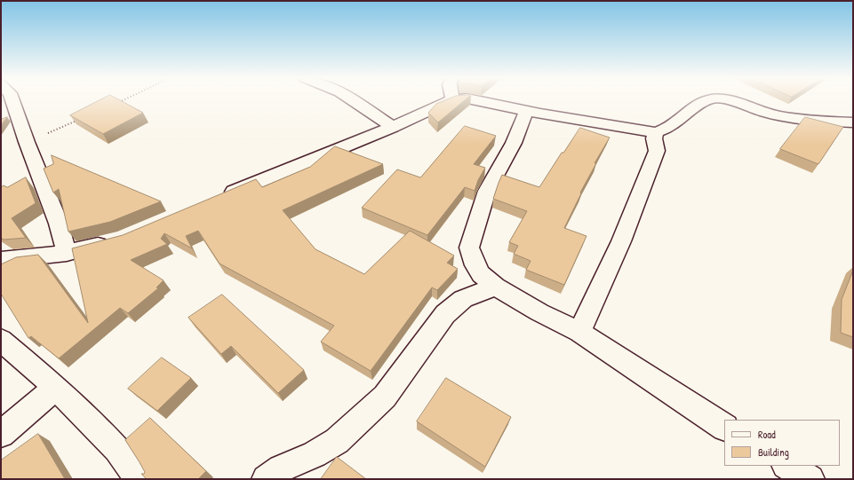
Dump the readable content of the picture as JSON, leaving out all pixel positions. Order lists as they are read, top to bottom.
{
  "legend": ["Road", "Building"]
}
